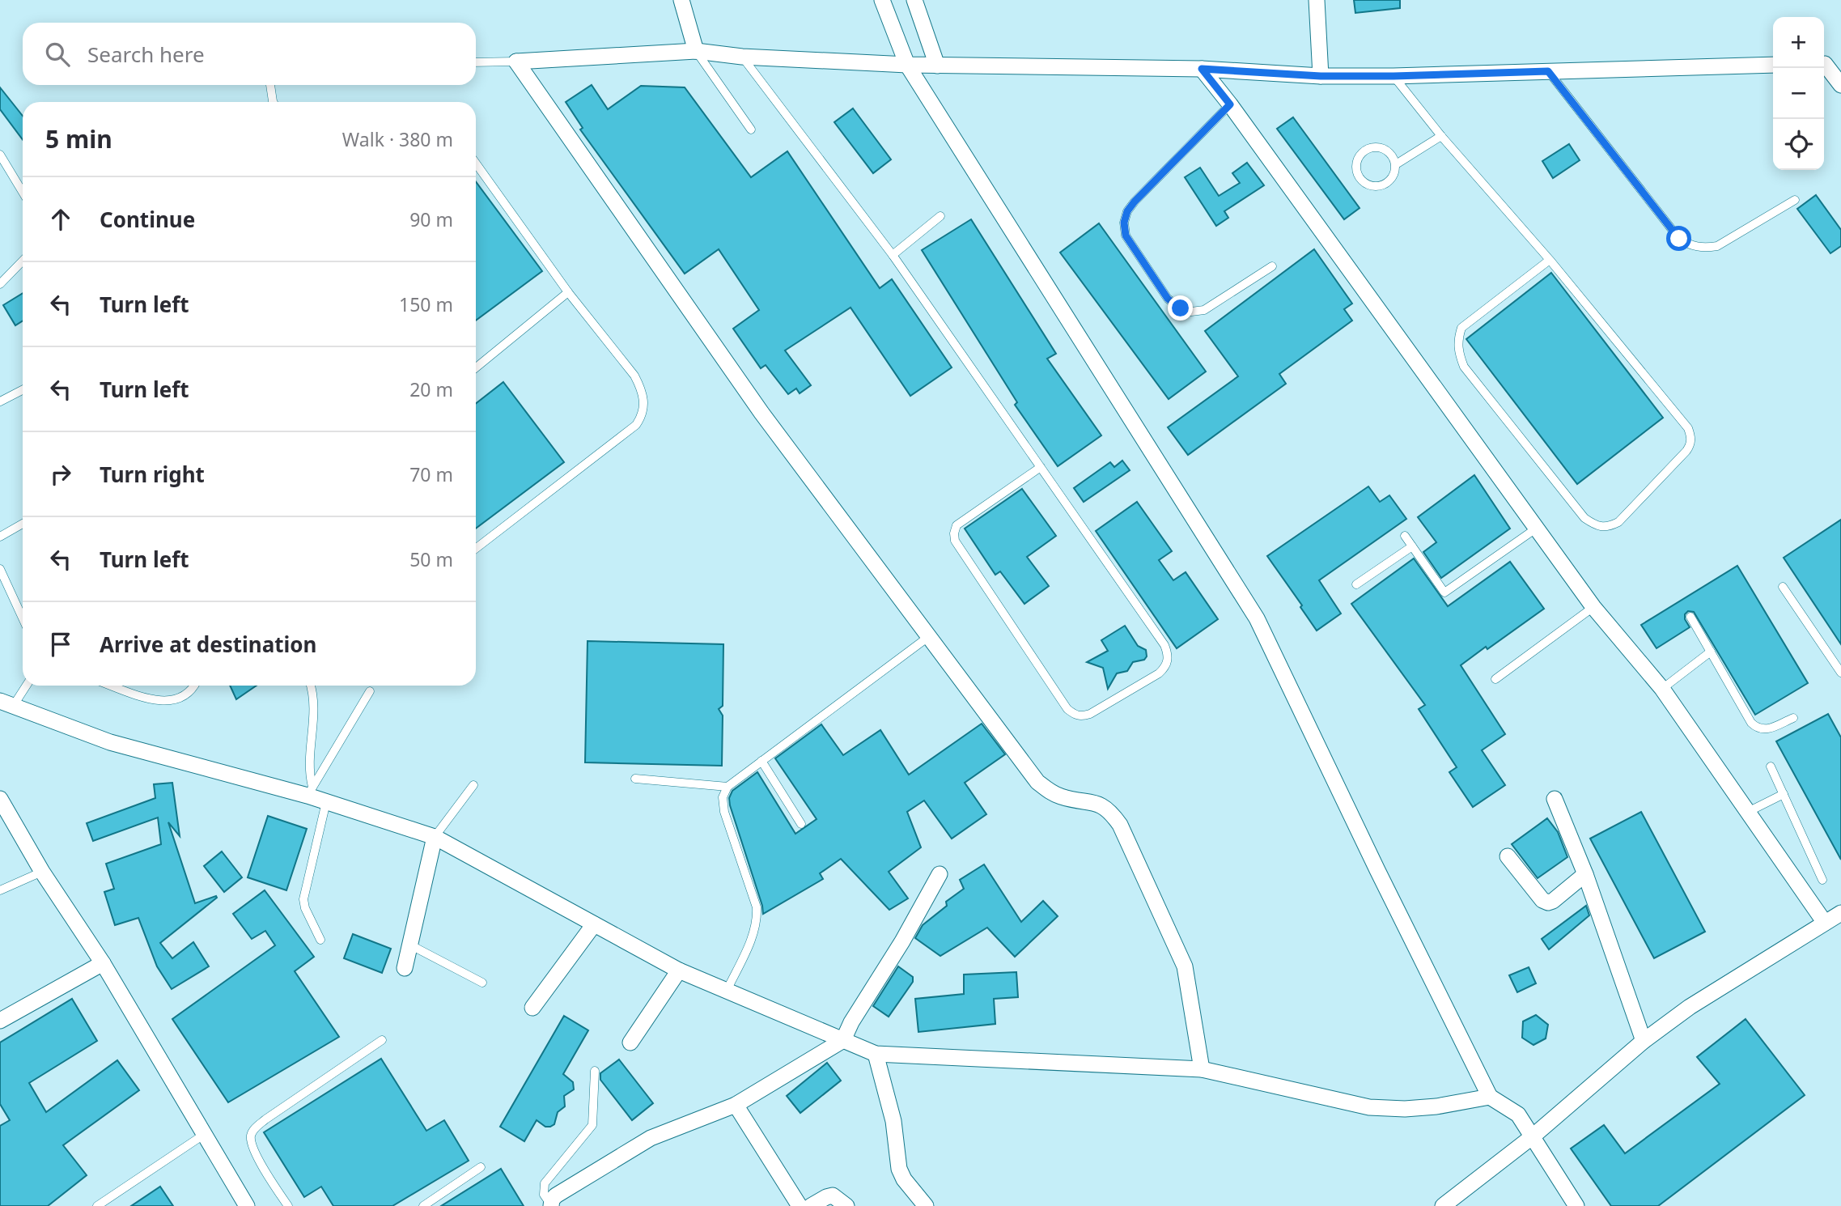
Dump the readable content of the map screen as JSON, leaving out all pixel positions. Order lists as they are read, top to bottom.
{
  "page": {
    "map_buttons": ["+", "−"],
    "search": "Search here",
    "heading": ["5 min", "Walk · 380 m"],
    "list": [
      ["Continue", "90 m"],
      ["Turn left", "150 m"],
      ["Turn left", "20 m"],
      ["Turn right", "70 m"],
      ["Turn left", "50 m"],
      "Arrive at destination"
    ]
  }
}
